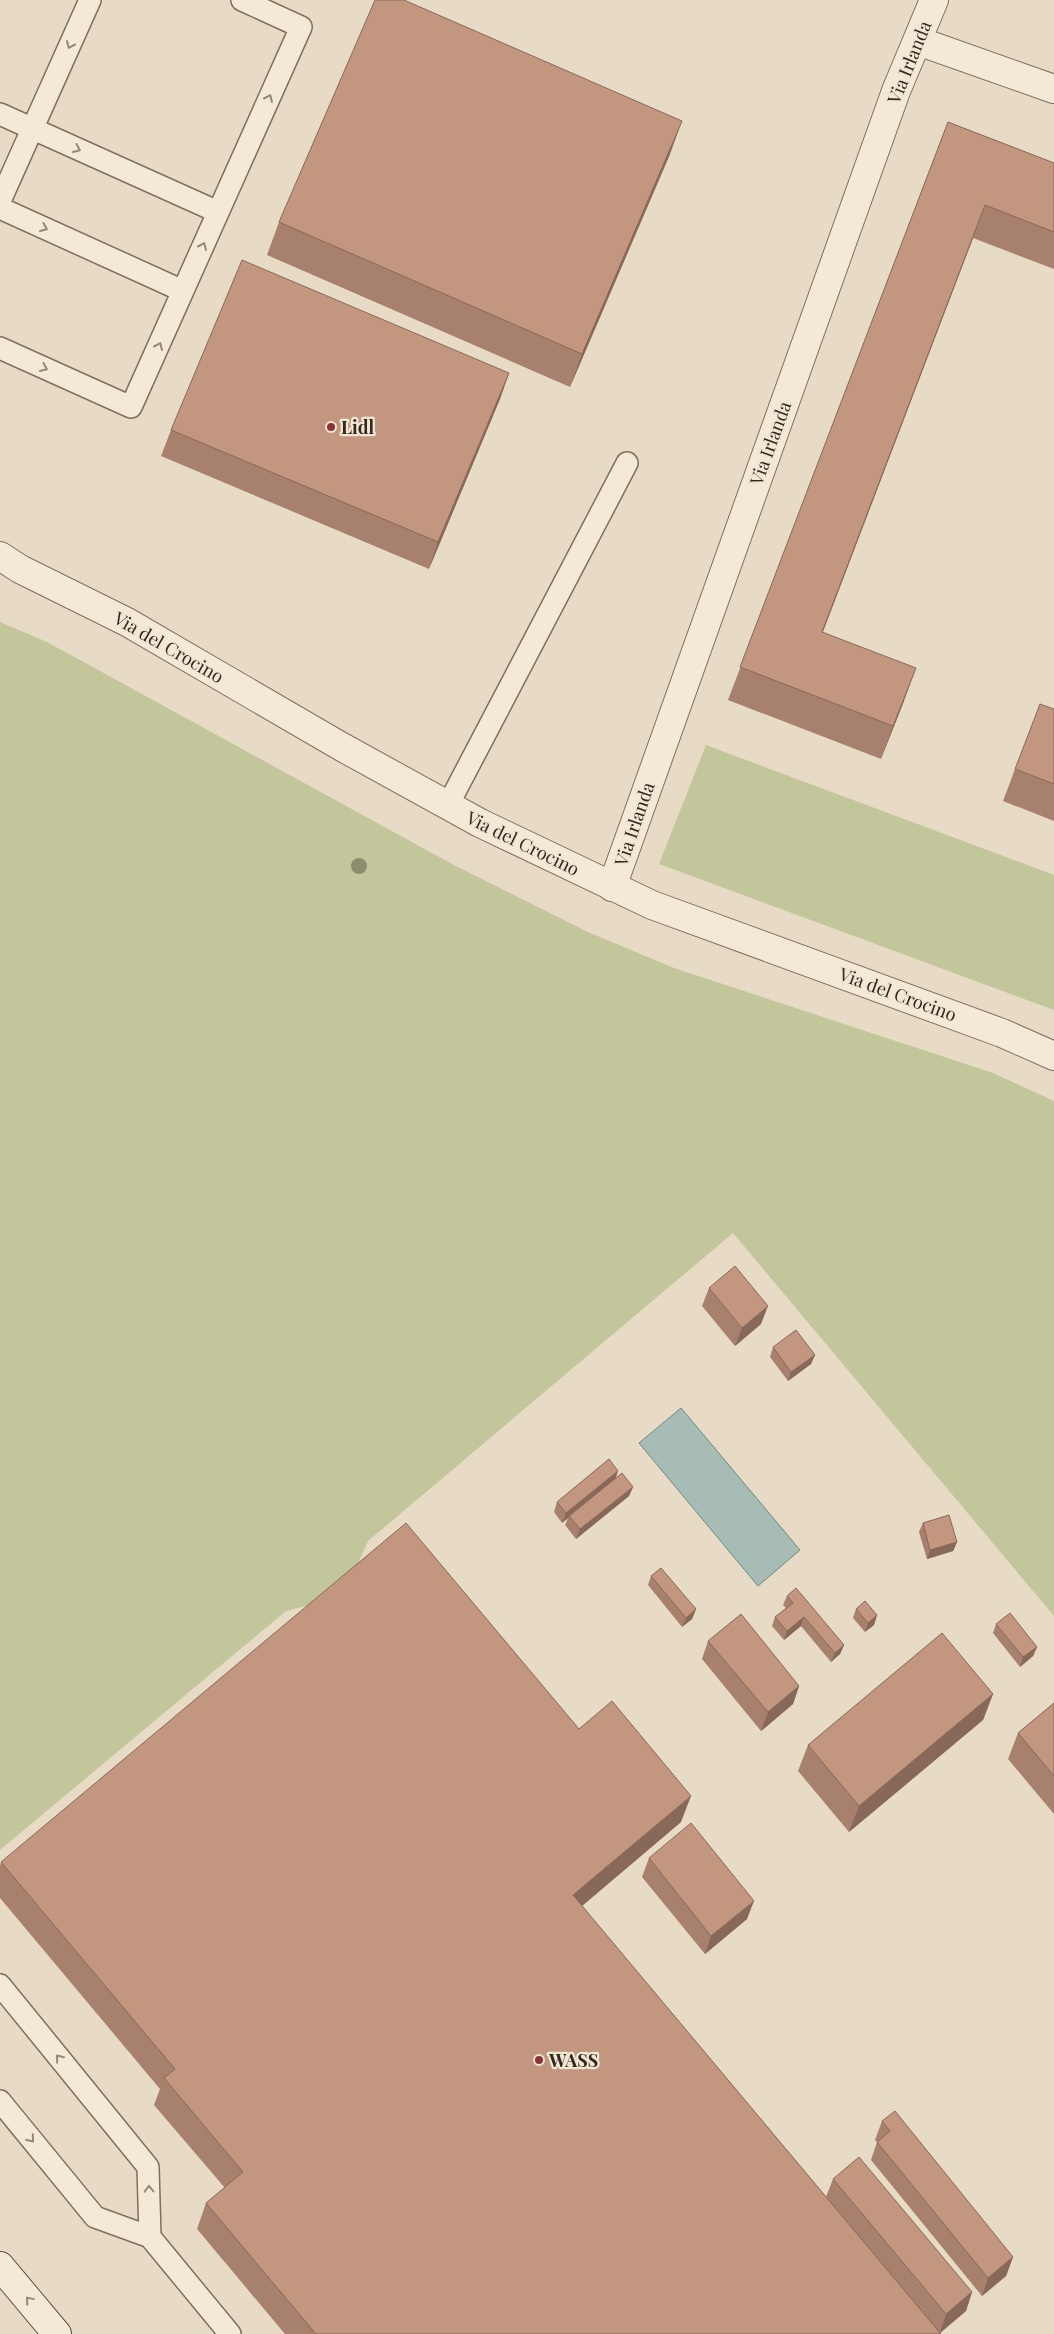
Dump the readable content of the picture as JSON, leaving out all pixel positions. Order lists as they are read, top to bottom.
{
  "streets": {
    "street": ["Via Irlanda", "Via del Crocino"]
  },
  "crossings": [
    ["Via Irlanda", "Via del Crocino"]
  ],
  "places": ["Lidl", "WASS"]
}
